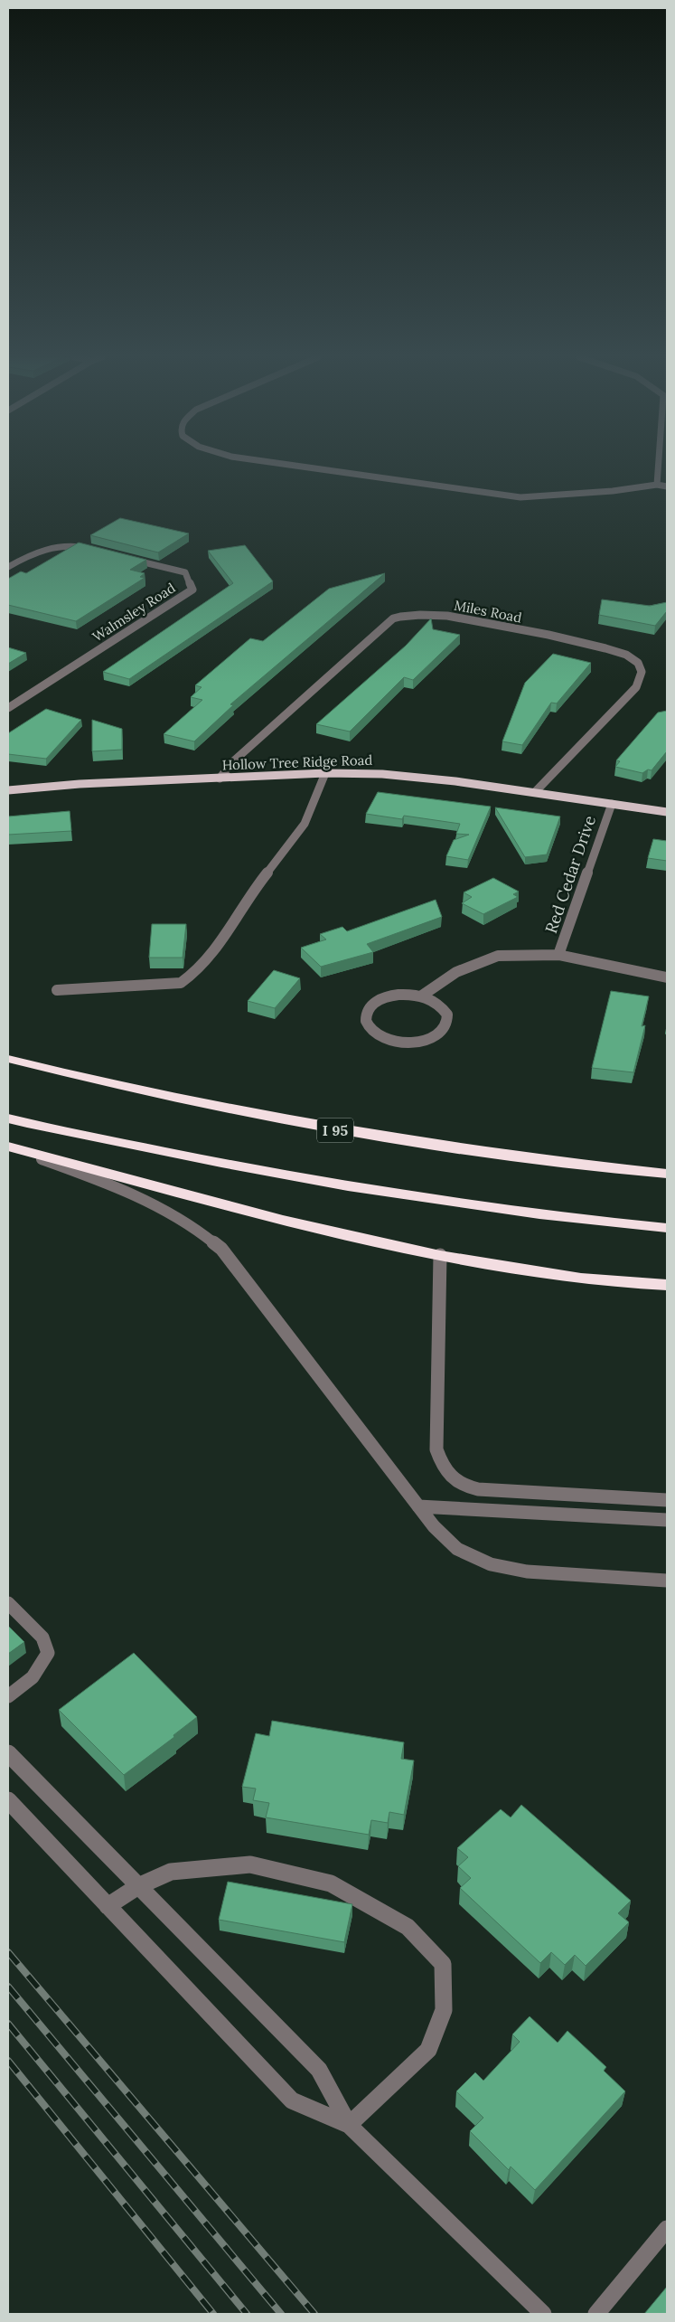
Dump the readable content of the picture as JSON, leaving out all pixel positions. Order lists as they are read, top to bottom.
{
  "streets": {
    "highway": ["I 95"],
    "main road": ["Hollow Tree Ridge Road"],
    "street": ["Miles Road", "Walmsley Road", "Red Cedar Drive"]
  },
  "crossings": [
    ["Miles Road", "Hollow Tree Ridge Road"],
    ["Hollow Tree Ridge Road", "Red Cedar Drive"]
  ]
}
